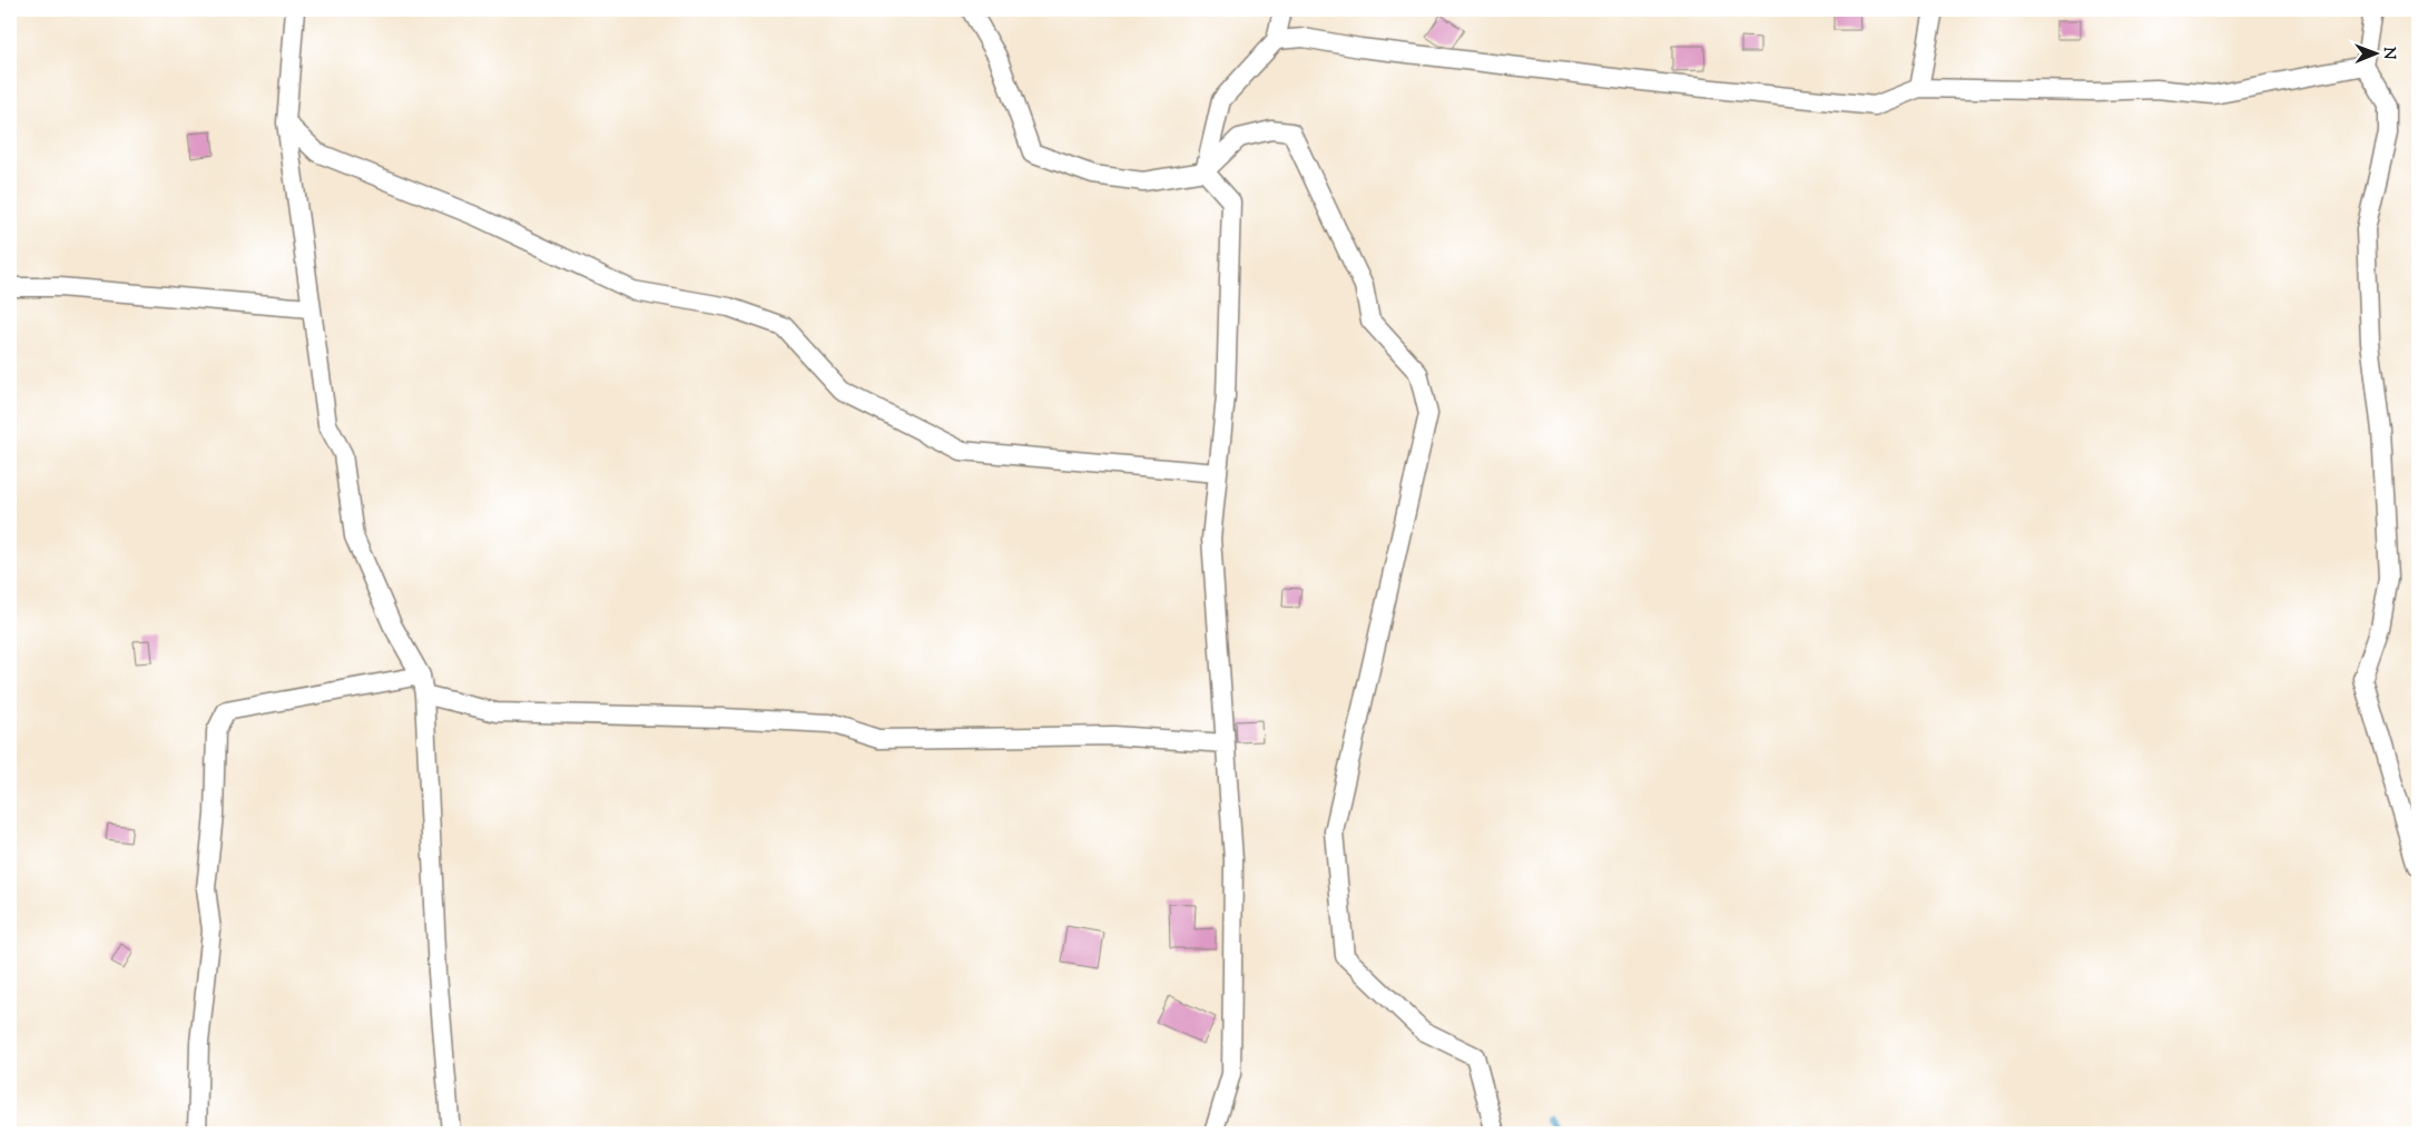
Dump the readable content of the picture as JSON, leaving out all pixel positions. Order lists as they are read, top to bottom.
{
  "north": "right"
}
